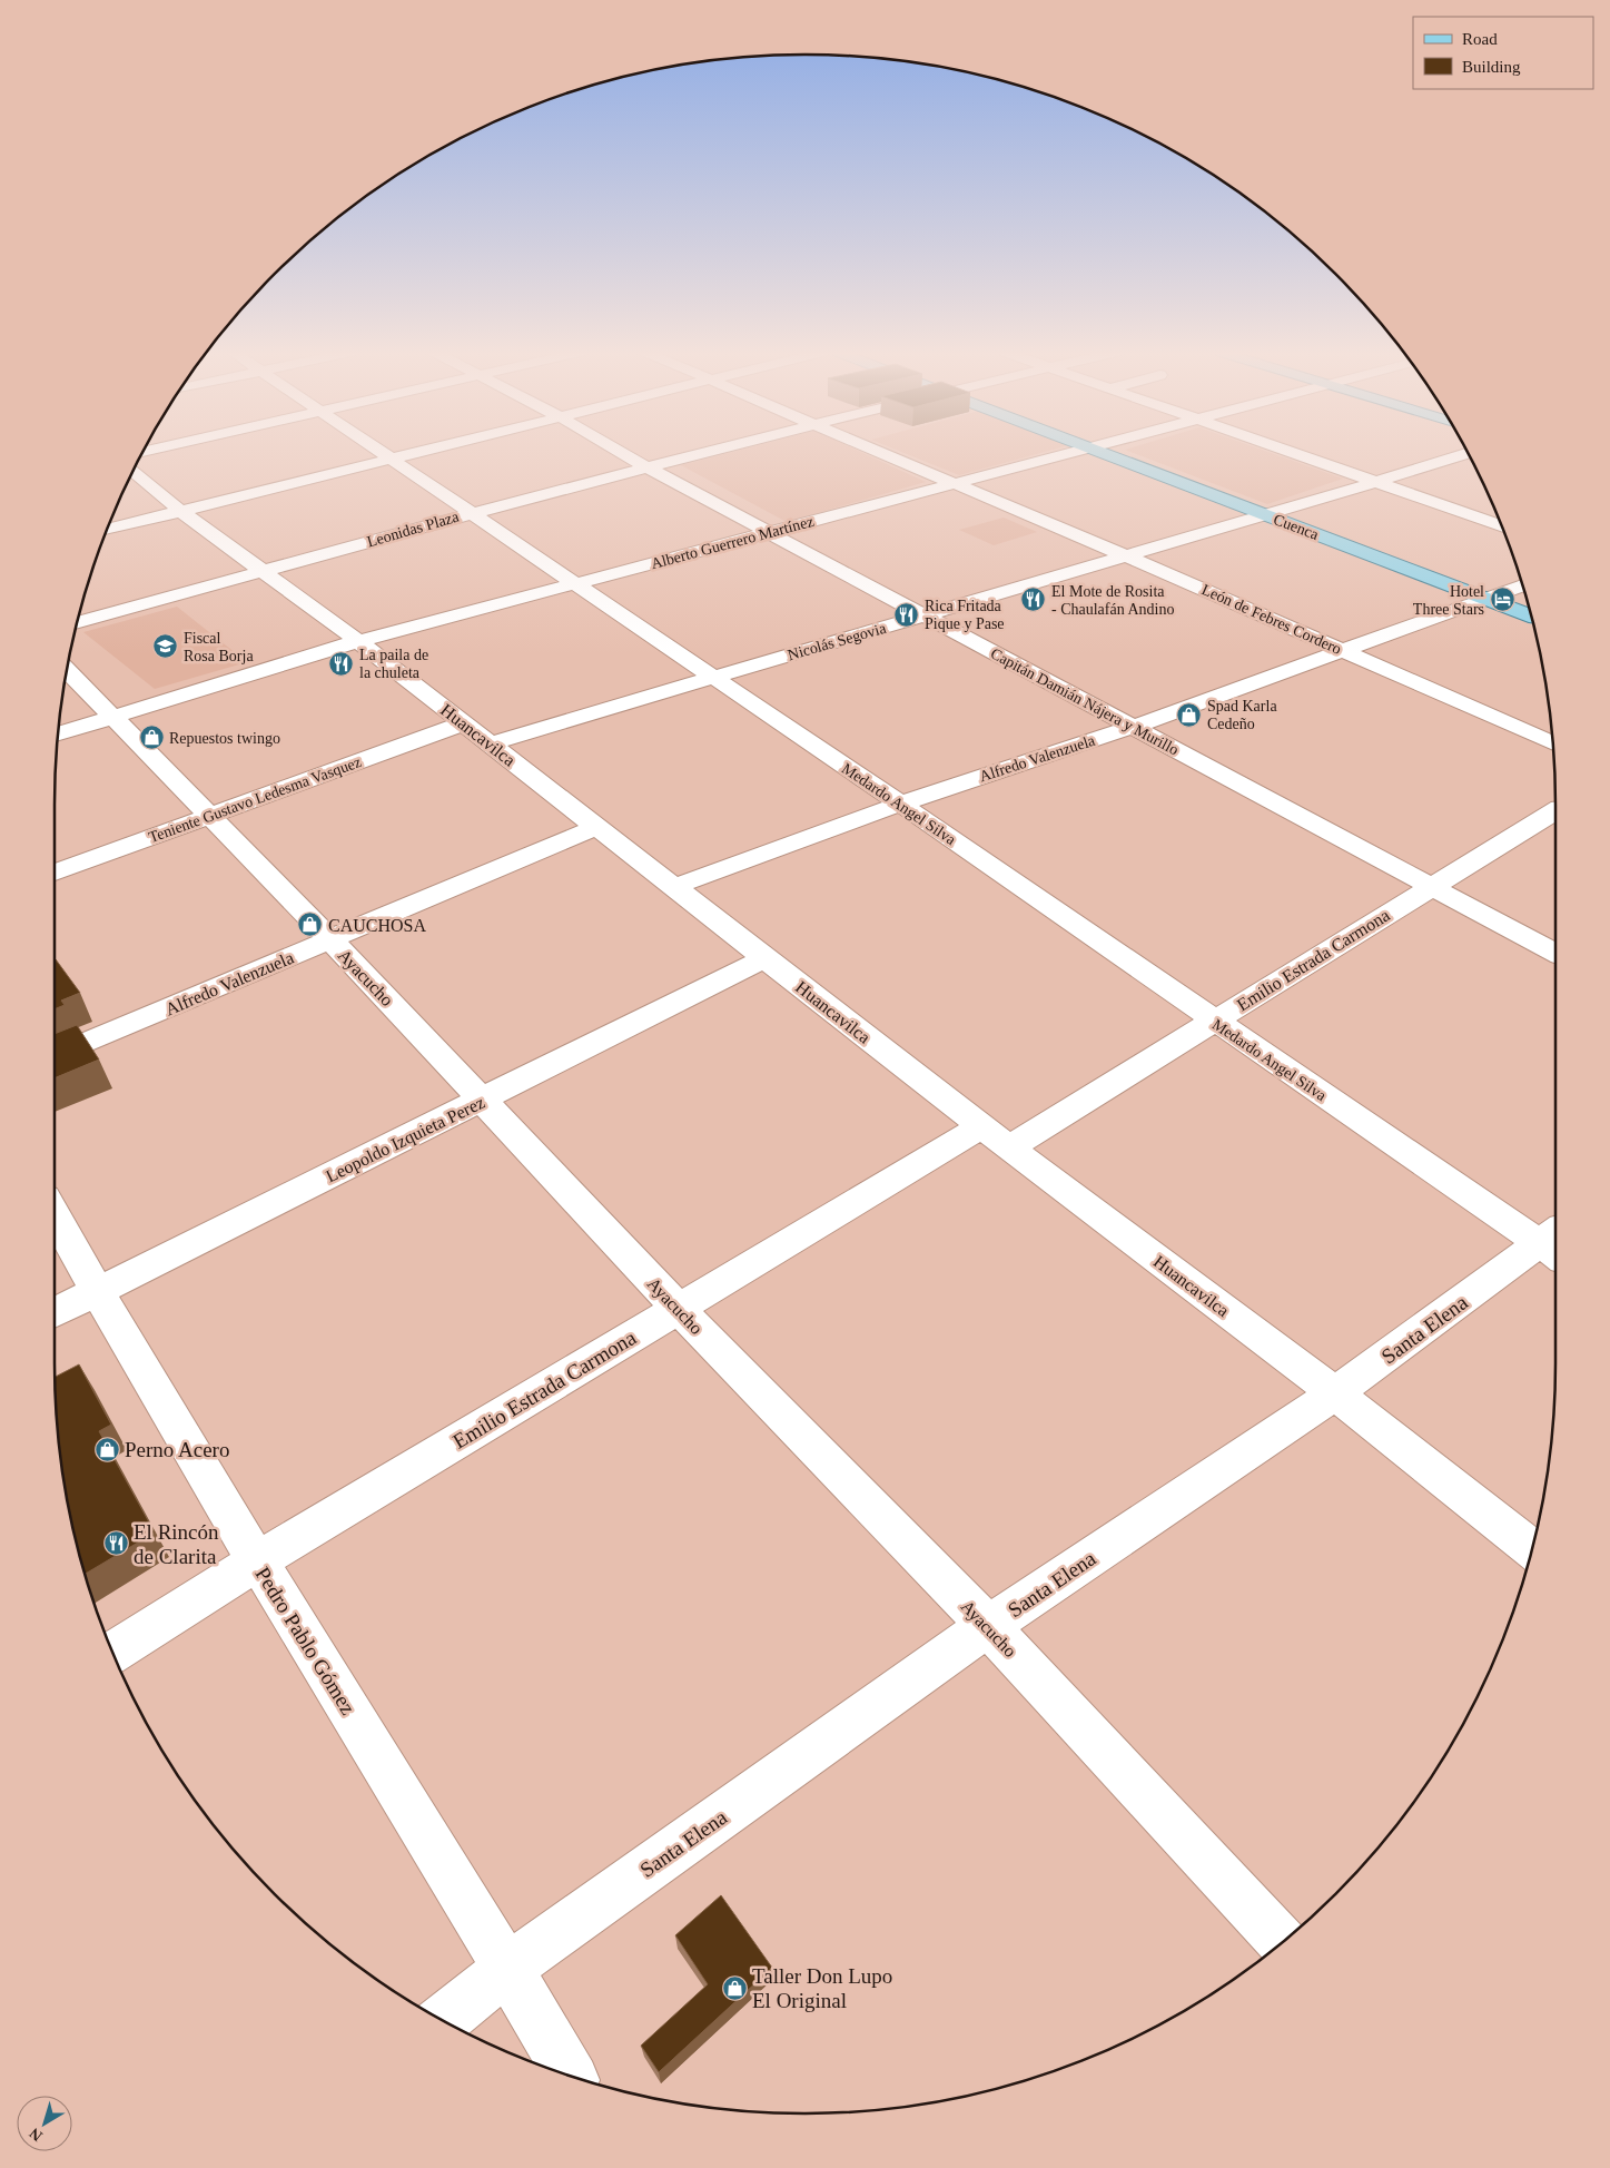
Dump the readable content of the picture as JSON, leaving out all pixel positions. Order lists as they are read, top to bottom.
{
  "streets": {
    "main road": ["Cuenca"],
    "street": [
      "Leonidas Plaza",
      "Alberto Guerrero Martínez",
      "León de Febres Cordero",
      "Nicolás Segovia",
      "Capitán Damián Nájera y Murillo",
      "Huancavilca",
      "Alfredo Valenzuela",
      "Teniente Gustavo Ledesma Vasquez",
      "Medardo Angel Silva",
      "Emilio Estrada Carmona",
      "Ayacucho",
      "Leopoldo Izquieta Perez",
      "Santa Elena",
      "Pedro Pablo Gómez"
    ]
  },
  "crossings": [
    ["Cuenca", "Nicolás Segovia"],
    ["Cuenca", "Alfredo Valenzuela"],
    ["Leonidas Plaza", "Capitán Damián Nájera y Murillo"],
    ["Leonidas Plaza", "Huancavilca"],
    ["Leonidas Plaza", "Medardo Angel Silva"],
    ["Alberto Guerrero Martínez", "León de Febres Cordero"],
    ["Alberto Guerrero Martínez", "Capitán Damián Nájera y Murillo"],
    ["Alberto Guerrero Martínez", "Huancavilca"],
    ["Alberto Guerrero Martínez", "Medardo Angel Silva"],
    ["Alberto Guerrero Martínez", "Ayacucho"],
    ["León de Febres Cordero", "Nicolás Segovia"],
    ["León de Febres Cordero", "Alfredo Valenzuela"],
    ["Nicolás Segovia", "Capitán Damián Nájera y Murillo"],
    ["Nicolás Segovia", "Huancavilca"],
    ["Nicolás Segovia", "Medardo Angel Silva"],
    ["Capitán Damián Nájera y Murillo", "Alfredo Valenzuela"],
    ["Capitán Damián Nájera y Murillo", "Emilio Estrada Carmona"],
    ["Huancavilca", "Alfredo Valenzuela"],
    ["Huancavilca", "Teniente Gustavo Ledesma Vasquez"],
    ["Huancavilca", "Emilio Estrada Carmona"],
    ["Huancavilca", "Leopoldo Izquieta Perez"],
    ["Huancavilca", "Santa Elena"],
    ["Alfredo Valenzuela", "Medardo Angel Silva"],
    ["Alfredo Valenzuela", "Ayacucho"],
    ["Teniente Gustavo Ledesma Vasquez", "Ayacucho"],
    ["Medardo Angel Silva", "Emilio Estrada Carmona"],
    ["Medardo Angel Silva", "Santa Elena"],
    ["Emilio Estrada Carmona", "Ayacucho"],
    ["Emilio Estrada Carmona", "Pedro Pablo Gómez"],
    ["Ayacucho", "Leopoldo Izquieta Perez"],
    ["Ayacucho", "Santa Elena"],
    ["Leopoldo Izquieta Perez", "Pedro Pablo Gómez"],
    ["Santa Elena", "Pedro Pablo Gómez"]
  ],
  "places": {
    "restaurant": [
      "El Mote de Rosita - Chaulafán Andino",
      "Rica Fritada Pique y Pase",
      "La paila de la chuleta",
      "El Rincón de Clarita"
    ],
    "hotel": ["Hotel Three Stars"],
    "school or university": ["Fiscal Rosa Borja"],
    "shop": [
      "Spad Karla Cedeño",
      "Repuestos twingo",
      "CAUCHOSA",
      "Perno Acero",
      "Taller Don Lupo El Original"
    ]
  },
  "legend": ["Road", "Building"],
  "north": "bottom left"
}
